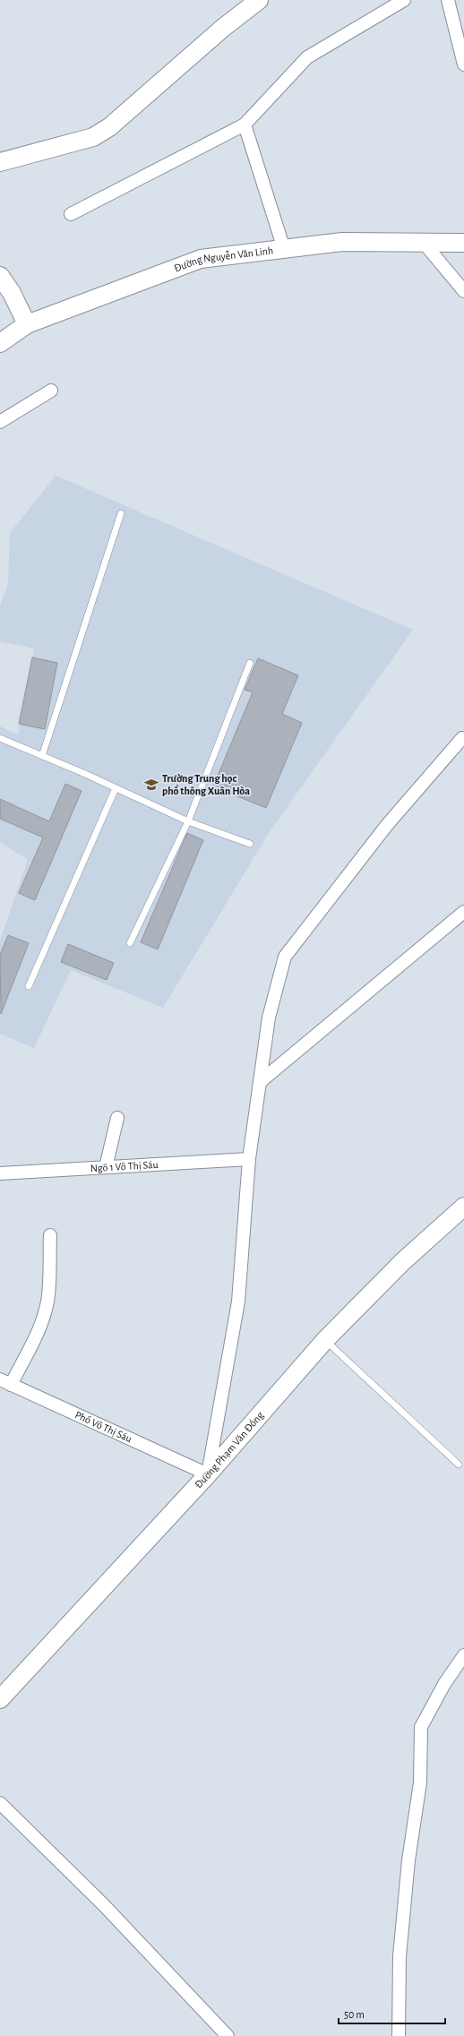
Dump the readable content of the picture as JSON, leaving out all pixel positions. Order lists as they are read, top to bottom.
{
  "streets": {
    "street": [
      "Đường Nguyễn Văn Linh",
      "Ngõ 1 Võ Thị Sáu",
      "Phố Võ Thị Sáu",
      "Đường Phạm Văn Đồng"
    ]
  },
  "crossings": [
    ["Phố Võ Thị Sáu", "Đường Phạm Văn Đồng"]
  ],
  "places": {
    "school or university": ["Trường Trung học phổ thông Xuân Hòa"]
  },
  "scale_bar": "50 m"
}
